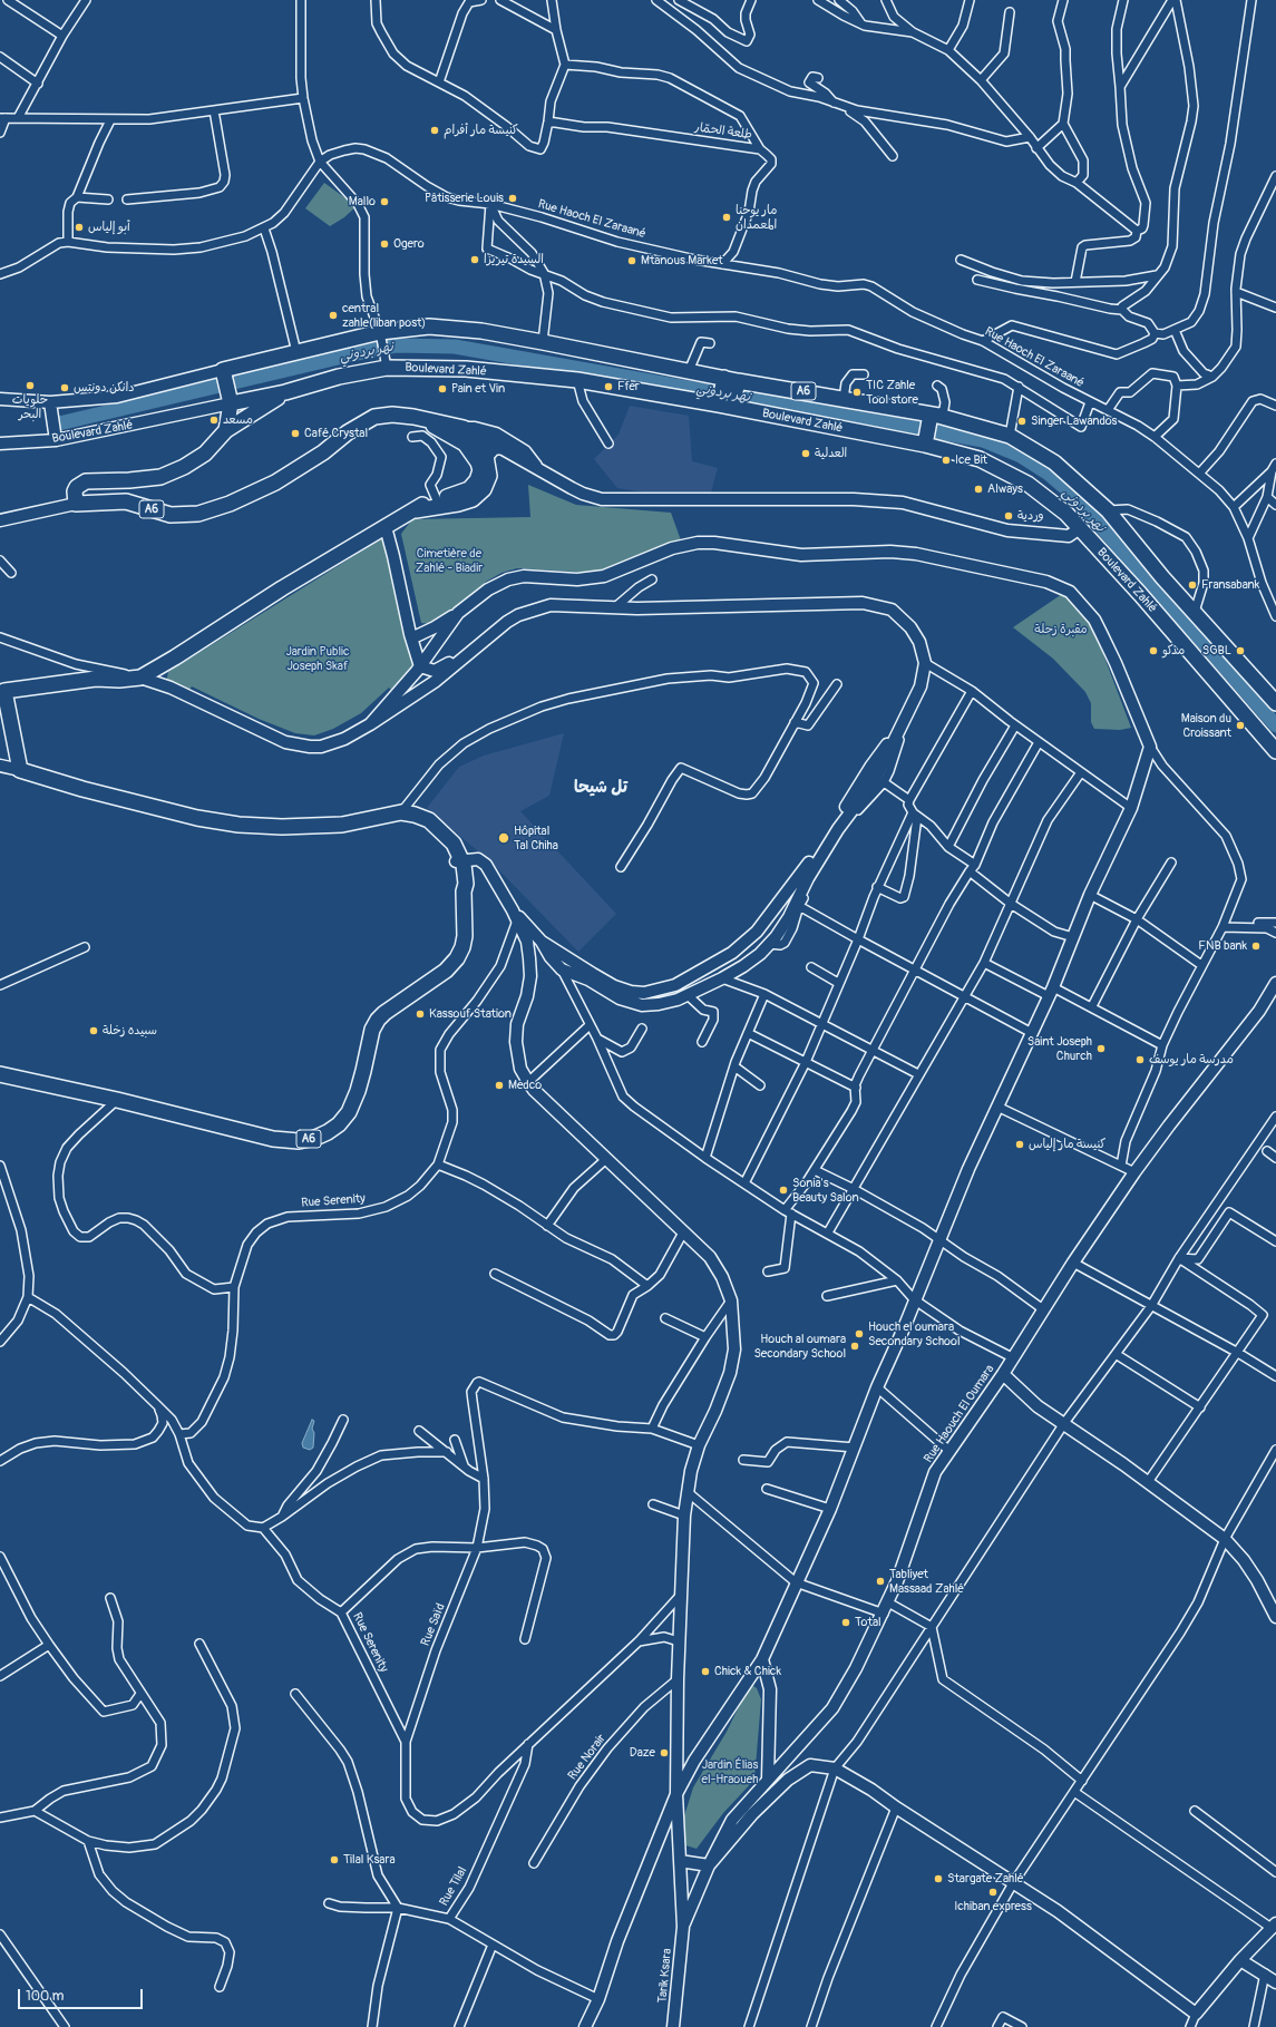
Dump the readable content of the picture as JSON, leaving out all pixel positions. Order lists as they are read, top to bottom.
{
  "streets": {
    "highway": ["Boulevard Zahlé", "A6"],
    "street": [
      "طلعة الحمّار",
      "Rue Haoch El Zaraané",
      "Rue Serenity",
      "Rue Haouch El Oumara",
      "Rue Saïd",
      "Rue Norair",
      "Rue Tilal",
      "Tarik Ksara"
    ]
  },
  "crossings": [
    ["طلعة الحمّار", "Rue Haoch El Zaraané"],
    ["Boulevard Zahlé", "A6"],
    ["Rue Serenity", "Rue Saïd"],
    ["Rue Haouch El Oumara", "Tarik Ksara"],
    ["Rue Saïd", "Rue Tilal"]
  ],
  "districts": ["تل شيحا"],
  "water": ["نهر بردوني"],
  "parks": [
    "Cimetière de Zahlé - Biadir",
    "مقبرة زحلة",
    "Jardin Public Joseph Skaf",
    "Jardin Élias el-Hraoueh"
  ],
  "places": [
    "كنيسة مار أفرام",
    "Pâtisserie Louis",
    "Mallo",
    "مار يوحنا المعمدان",
    "أبو إلياس",
    "Ogero",
    "السيدة تيريزا",
    "Mtanous Market",
    "central zahle(liban post)",
    "حلويات البحر",
    "Ffer",
    "دانكن دونتس",
    "Pain et Vin",
    "TIC Zahle Tool store",
    "مسعد",
    "Singer Lawandos",
    "Café Crystal",
    "العدلية",
    "Ice Bit",
    "Always",
    "وردية",
    "Fransabank",
    "مدكو",
    "SGBL",
    "Maison du Croissant",
    "Hôpital Tal Chiha",
    "FNB bank",
    "Kassouf Station",
    "سبيده زخلة",
    "Saint Joseph Church",
    "مدرسة مار يوسف",
    "Medco",
    "كنيسة مار إلياس",
    "Sonia's Beauty Salon",
    "Houch el oumara Secondary School",
    "Houch al oumara Secondary School",
    "Tabliyet Massaad Zahlé",
    "Total",
    "Chick & Chick",
    "Daze",
    "Tilal Ksara",
    "Stargate Zahlé",
    "Ichiban express"
  ],
  "scale_bar": "100 m"
}
